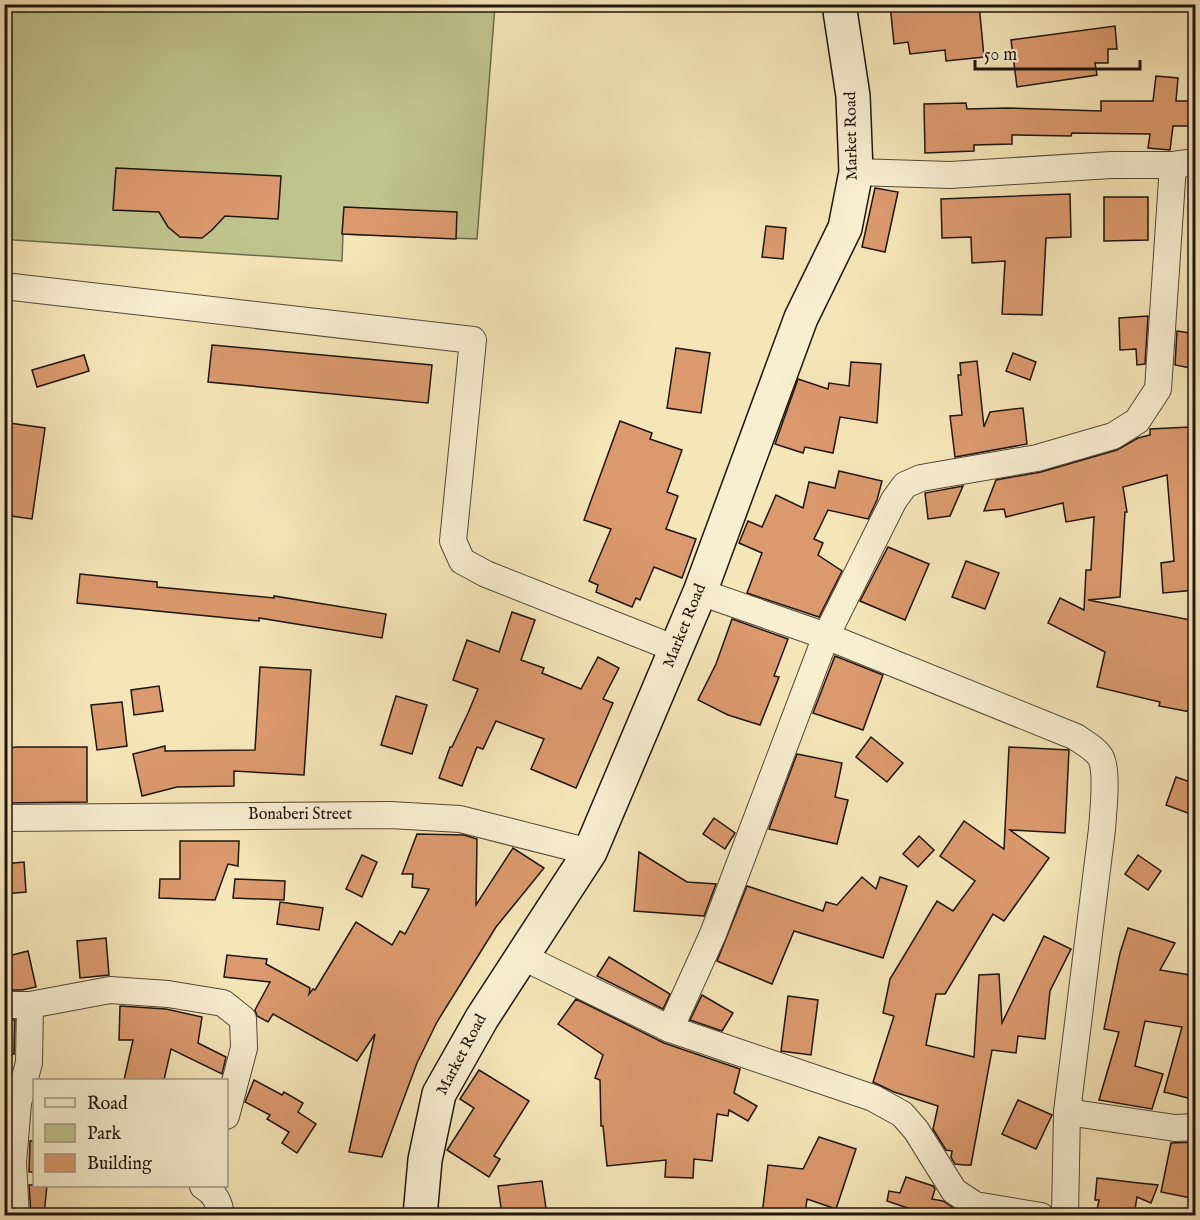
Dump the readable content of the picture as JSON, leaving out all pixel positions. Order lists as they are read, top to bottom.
{
  "streets": {
    "main road": ["Market Road"],
    "street": ["Bonaberi Street"]
  },
  "crossings": [
    ["Market Road", "Bonaberi Street"]
  ],
  "legend": ["Road", "Park", "Building"],
  "scale_bar": "50 m"
}
